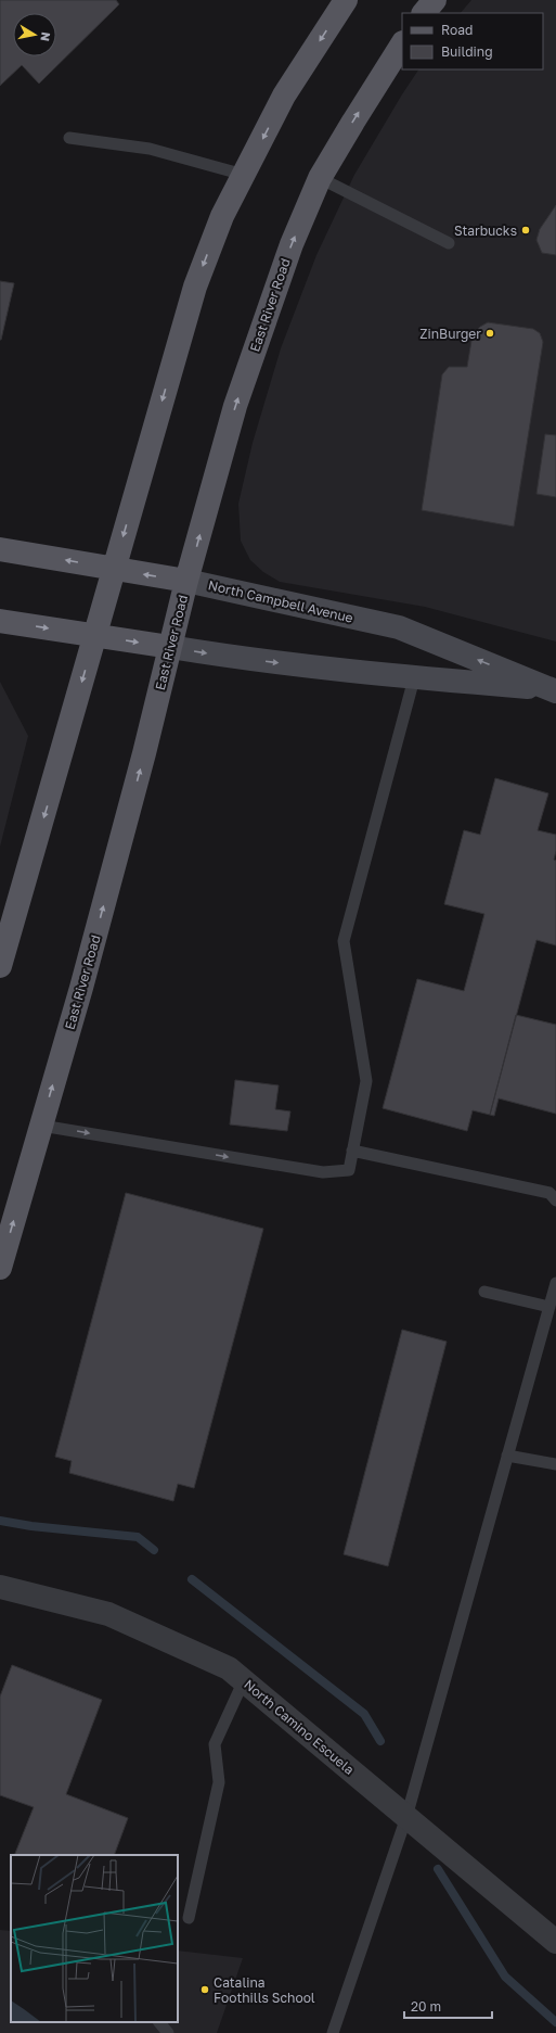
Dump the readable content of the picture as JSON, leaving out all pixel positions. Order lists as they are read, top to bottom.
{
  "streets": {
    "main road": ["East River Road", "North Campbell Avenue"],
    "street": ["North Camino Escuela"]
  },
  "crossings": [
    ["East River Road", "North Campbell Avenue"]
  ],
  "places": ["Starbucks", "ZinBurger", "Catalina Foothills School"],
  "legend": ["Road", "Building"],
  "scale_bar": "20 m",
  "north": "right"
}
